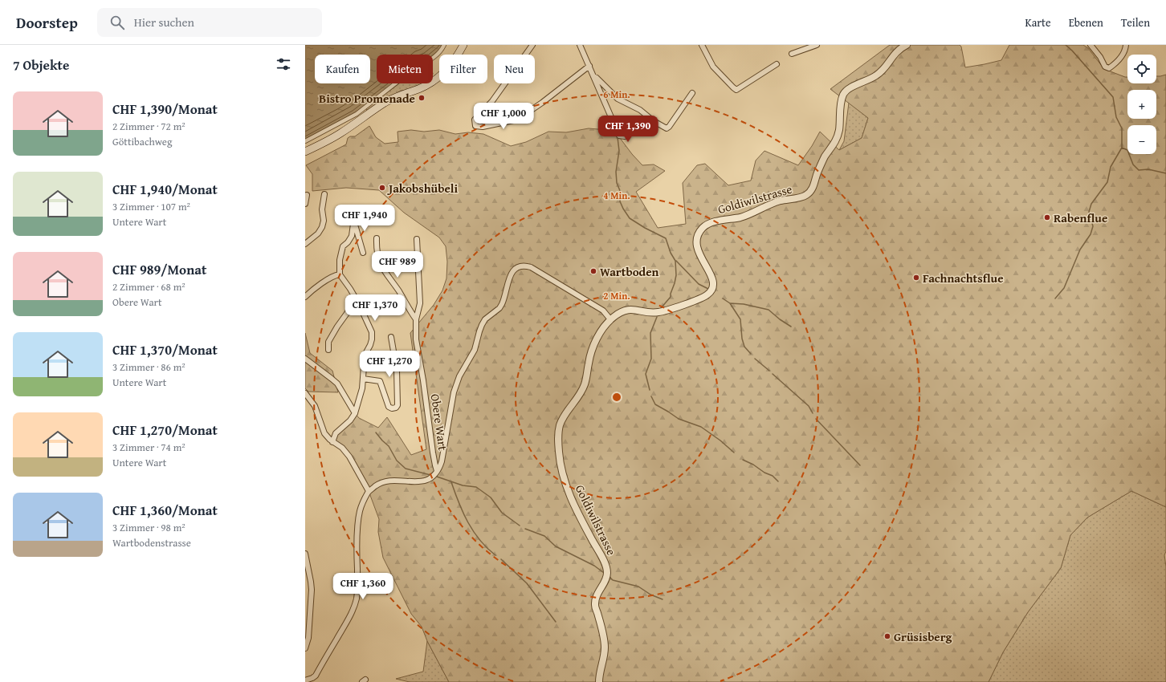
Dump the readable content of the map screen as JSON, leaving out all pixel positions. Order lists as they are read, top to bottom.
{
  "streets": {
    "street": ["Goldiwilstrasse", "Obere Wart"]
  },
  "places": [
    "Bistro Promenade",
    "Jakobshübeli",
    "Rabenflue",
    "Wartboden",
    "Fachnachtsflue",
    "Grüsisberg"
  ],
  "page": {
    "header": "Doorstep",
    "search": "Hier suchen",
    "nav": ["Karte", "Ebenen", "Teilen"],
    "heading": "7 Objekte",
    "map_buttons": ["+", "−"],
    "chip": [
      "Kaufen",
      "Mieten",
      "Filter",
      "Neu"
    ],
    "list": [
      {
        "name": "CHF 1,390/Monat",
        "note": "2 Zimmer · 72 m² · Göttibachweg"
      },
      {
        "name": "CHF 1,940/Monat",
        "note": "3 Zimmer · 107 m² · Untere Wart"
      },
      {
        "name": "CHF 989/Monat",
        "note": "2 Zimmer · 68 m² · Obere Wart"
      },
      {
        "name": "CHF 1,370/Monat",
        "note": "3 Zimmer · 86 m² · Untere Wart"
      },
      {
        "name": "CHF 1,270/Monat",
        "note": "3 Zimmer · 74 m² · Untere Wart"
      },
      {
        "name": "CHF 1,360/Monat",
        "note": "3 Zimmer · 98 m² · Wartbodenstrasse"
      }
    ],
    "price": [
      "CHF 1,000",
      "CHF 1,390",
      "CHF 1,940",
      "CHF 989",
      "CHF 1,370",
      "CHF 1,270",
      "CHF 1,360"
    ]
  },
  "rings": ["6 Min.", "4 Min.", "2 Min."]
}
